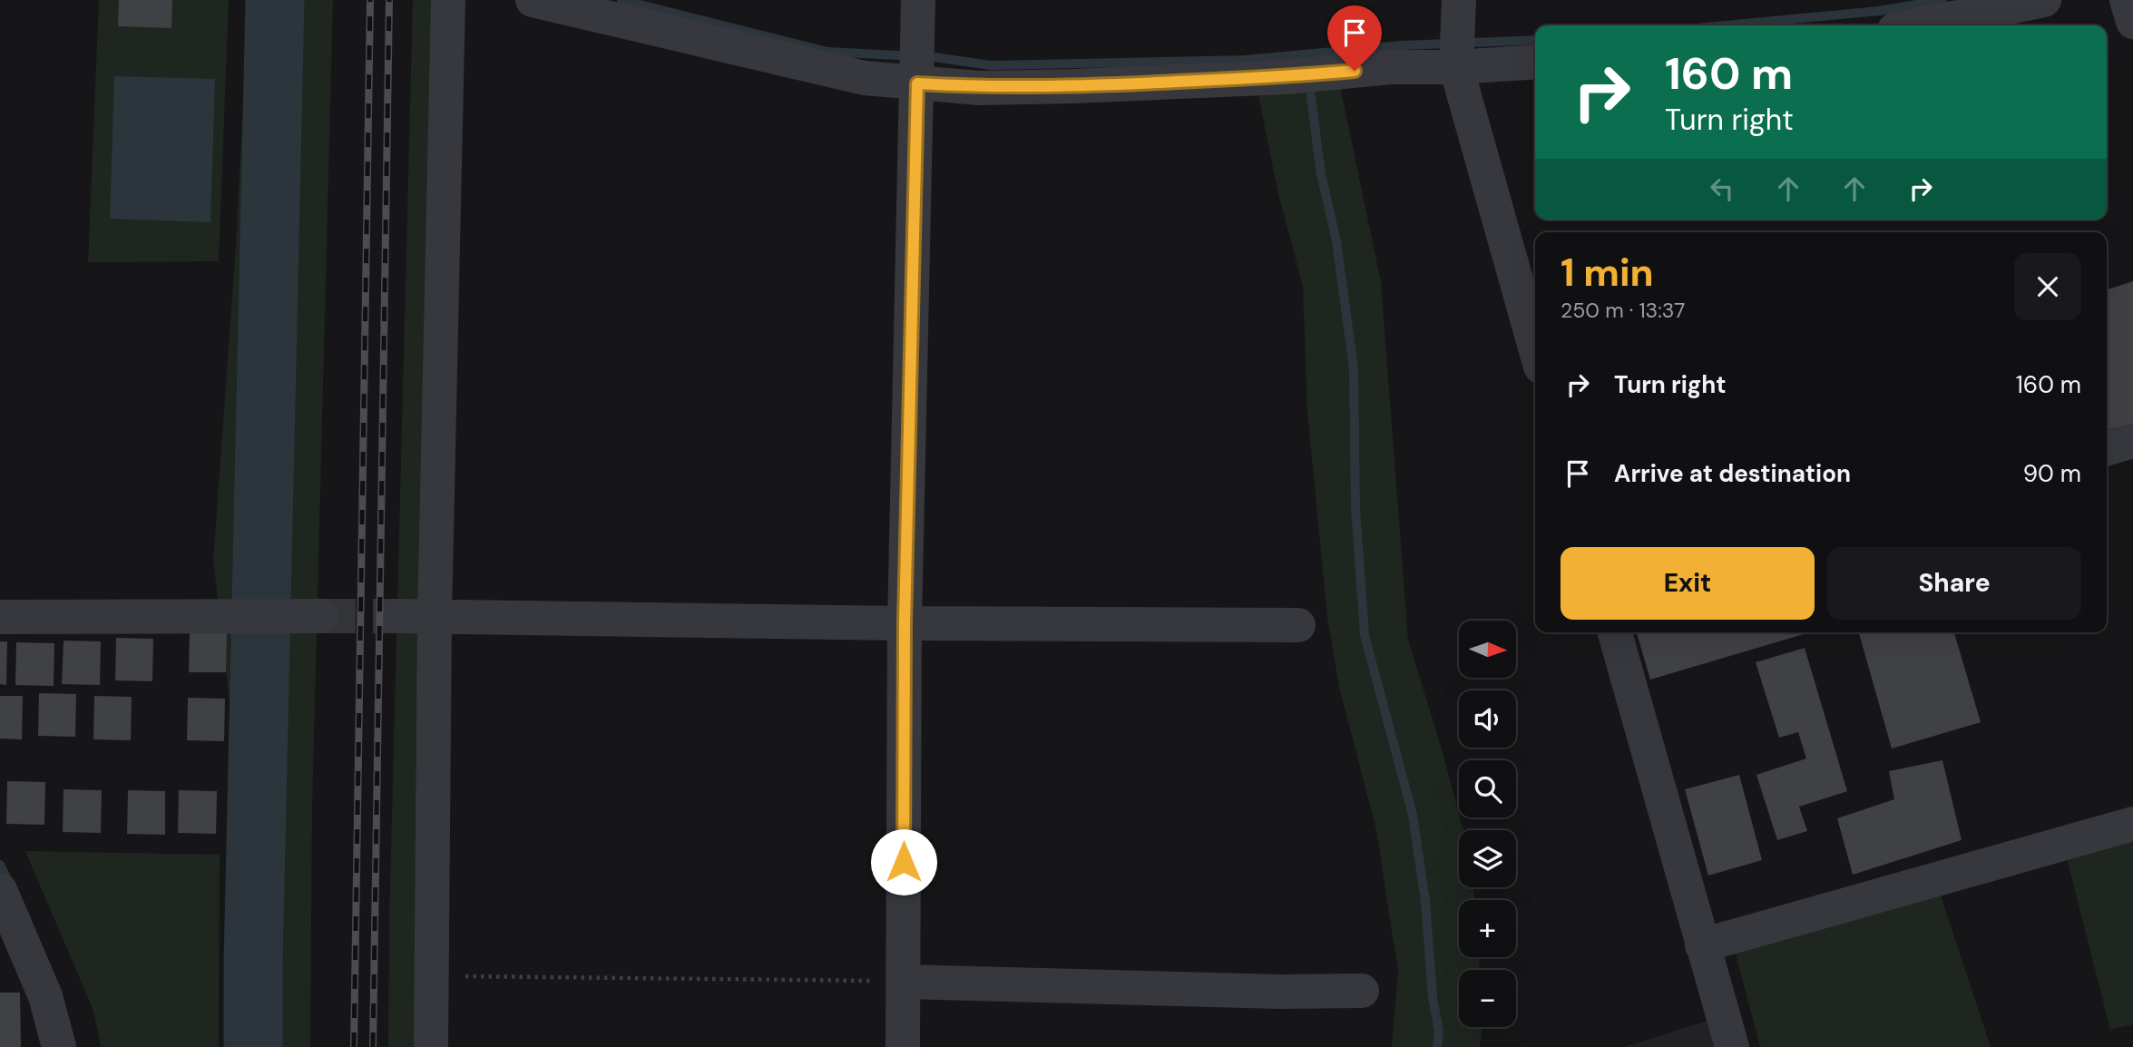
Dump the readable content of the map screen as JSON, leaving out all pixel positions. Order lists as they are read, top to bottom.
{
  "north": "right",
  "page": {
    "turn": ["160 m", "Turn right"],
    "heading": ["1 min", "250 m · 13:37"],
    "list": [
      {
        "name": "Turn right",
        "value": "160 m"
      },
      {
        "name": "Arrive at destination",
        "value": "90 m"
      }
    ],
    "buttons": ["Exit", "Share"],
    "map_buttons": ["+", "−"]
  }
}
